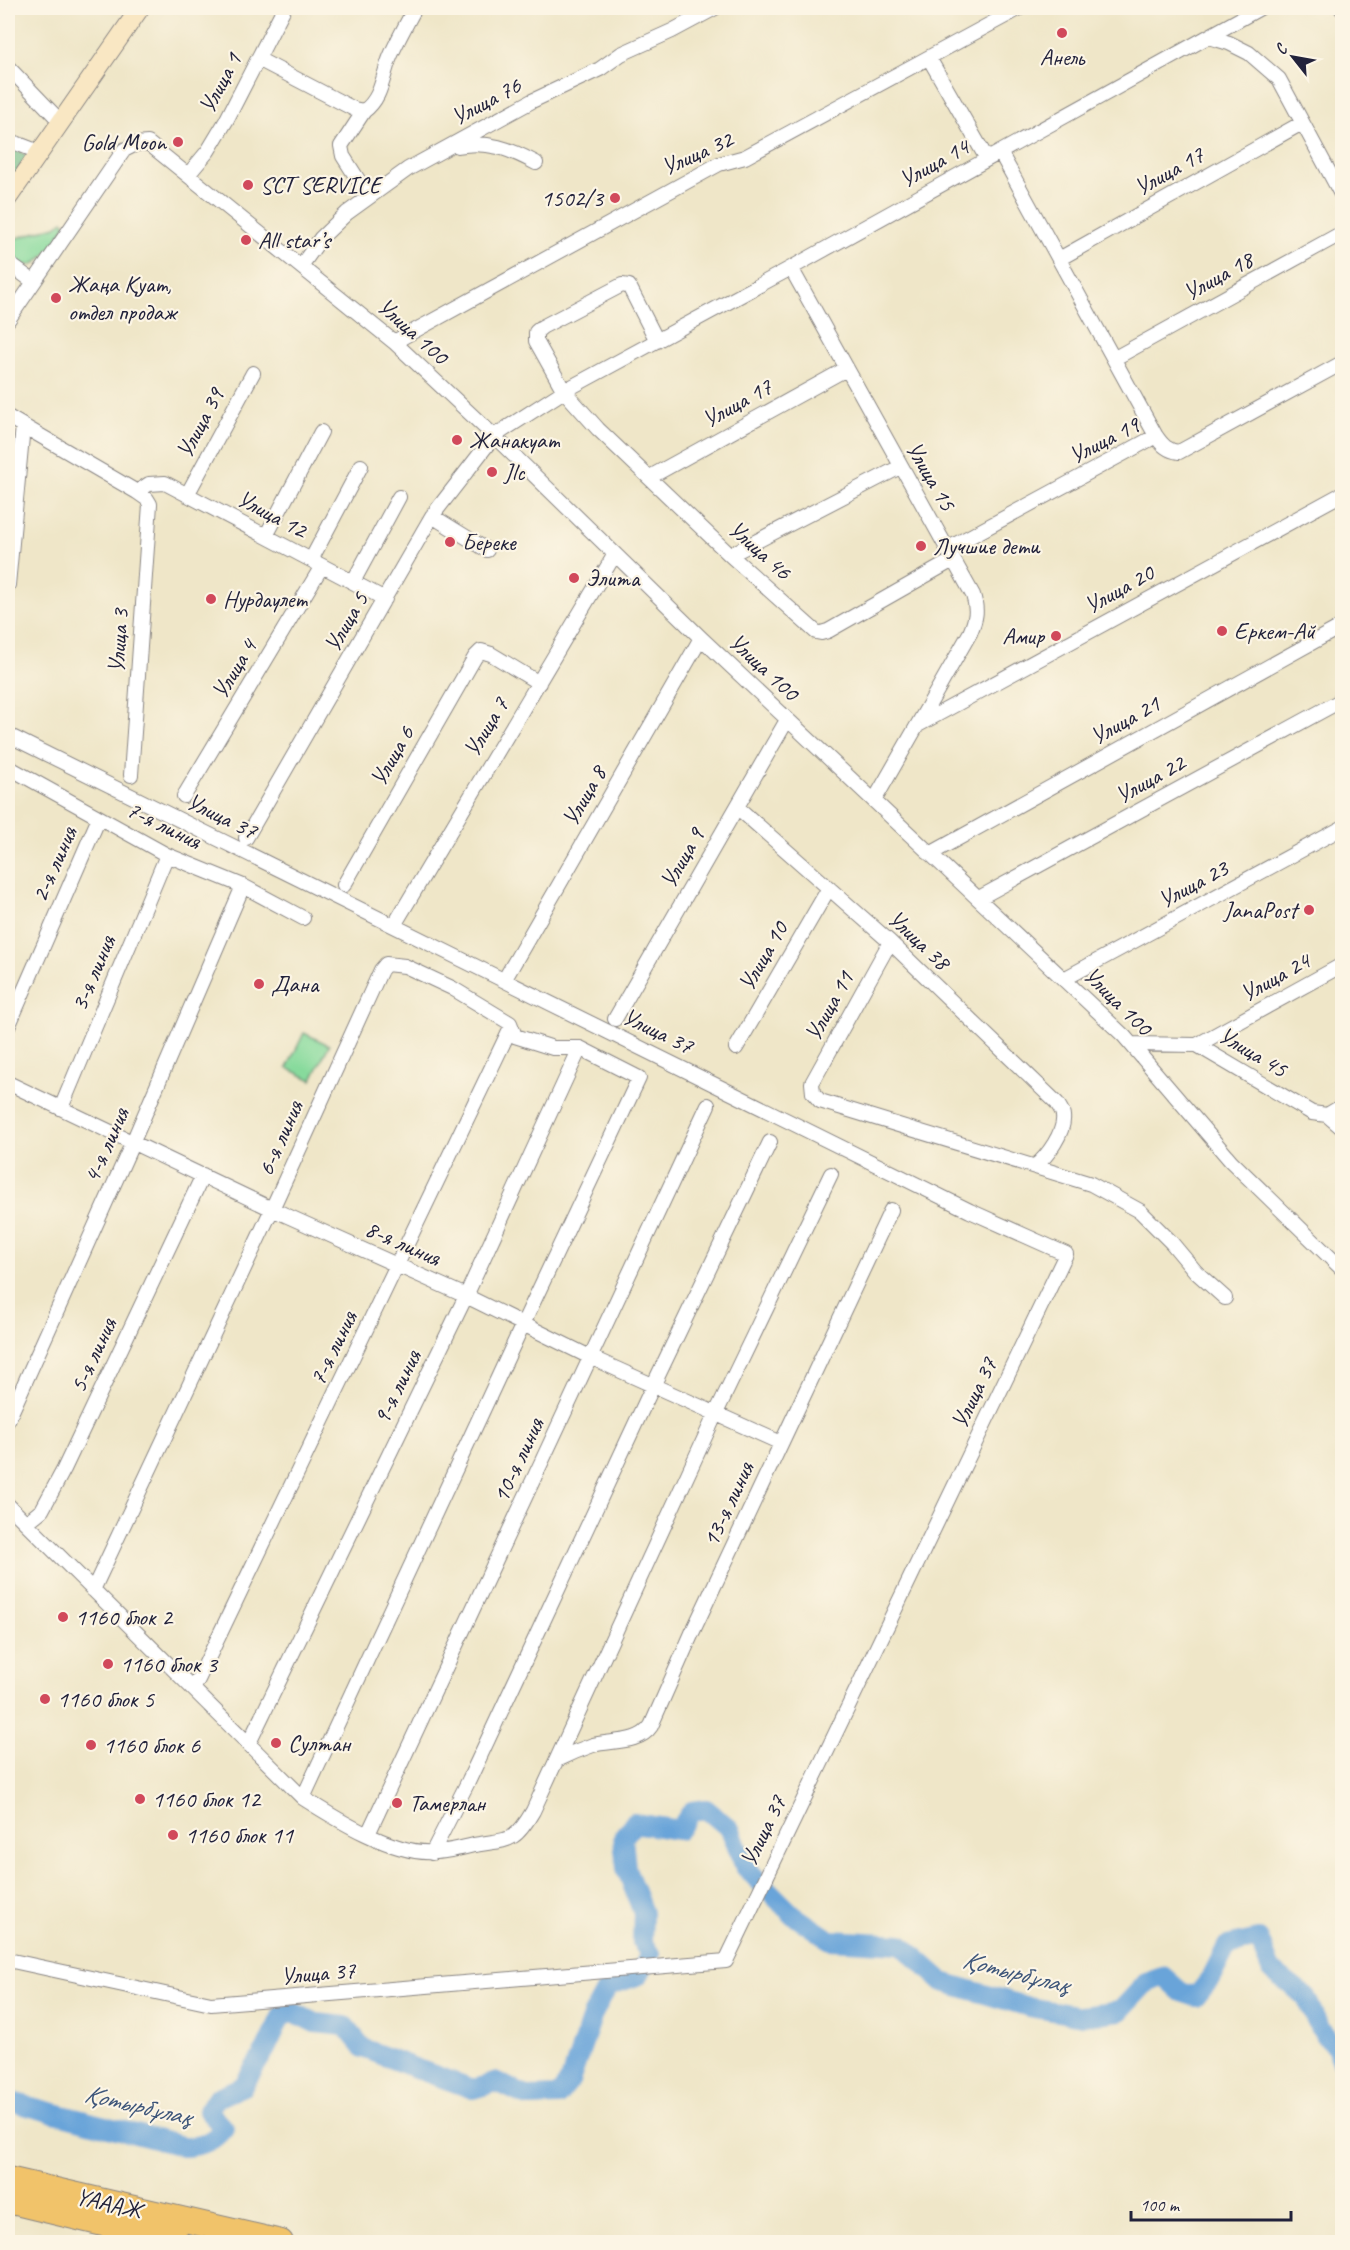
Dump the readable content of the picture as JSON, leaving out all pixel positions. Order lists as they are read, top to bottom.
{
  "streets": {
    "highway": ["ҮАААЖ"],
    "street": [
      "Улица 1",
      "Улица 76",
      "Улица 32",
      "Улица 14",
      "Улица 17",
      "Улица 18",
      "Улица 100",
      "Улица 39",
      "Улица 19",
      "Улица 15",
      "Улица 12",
      "Улица 46",
      "Улица 20",
      "Улица 5",
      "Улица 3",
      "Улица 4",
      "Улица 21",
      "Улица 7",
      "Улица 6",
      "Улица 22",
      "Улица 8",
      "Улица 37",
      "7-я линия",
      "Улица 9",
      "2-я линия",
      "Улица 23",
      "Улица 38",
      "Улица 10",
      "3-я линия",
      "Улица 24",
      "Улица 11",
      "Улица 45",
      "6-я линия",
      "4-я линия",
      "8-я линия",
      "5-я линия",
      "9-я линия",
      "10-я линия",
      "13-я линия"
    ]
  },
  "crossings": [
    ["Улица 1", "Улица 100"],
    ["Улица 76", "Улица 100"],
    ["Улица 32", "Улица 100"],
    ["Улица 14", "Улица 100"],
    ["Улица 14", "Улица 15"],
    ["Улица 14", "Улица 46"],
    ["Улица 14", "Улица 5"],
    ["Улица 17", "Улица 15"],
    ["Улица 17", "Улица 46"],
    ["Улица 100", "Улица 15"],
    ["Улица 100", "Улица 5"],
    ["Улица 100", "Улица 21"],
    ["Улица 100", "Улица 7"],
    ["Улица 100", "Улица 22"],
    ["Улица 100", "Улица 8"],
    ["Улица 100", "Улица 9"],
    ["Улица 100", "Улица 23"],
    ["Улица 100", "Улица 45"],
    ["Улица 39", "Улица 12"],
    ["Улица 19", "Улица 15"],
    ["Улица 19", "Улица 46"],
    ["Улица 15", "Улица 46"],
    ["Улица 15", "Улица 20"],
    ["Улица 12", "Улица 5"],
    ["Улица 12", "Улица 3"],
    ["Улица 12", "Улица 4"],
    ["Улица 7", "Улица 6"],
    ["7-я линия", "2-я линия"],
    ["7-я линия", "3-я линия"],
    ["7-я линия", "6-я линия"],
    ["7-я линия", "4-я линия"],
    ["7-я линия", "8-я линия"],
    ["Улица 9", "Улица 38"],
    ["Улица 38", "Улица 10"],
    ["Улица 38", "Улица 11"],
    ["3-я линия", "8-я линия"],
    ["Улица 24", "Улица 45"],
    ["6-я линия", "8-я линия"],
    ["6-я линия", "9-я линия"],
    ["4-я линия", "8-я линия"],
    ["8-я линия", "5-я линия"],
    ["8-я линия", "9-я линия"],
    ["8-я линия", "10-я линия"],
    ["8-я линия", "13-я линия"]
  ],
  "water": ["Қотырбұлақ"],
  "places": [
    "Анель",
    "Gold Moon",
    "SCT SERVICE",
    "1502/3",
    "All star’s",
    "Жаңа Қуат, отдел продаж",
    "Жанакуат",
    "Jlc",
    "Береке",
    "Лучшие дети",
    "Элита",
    "Нурдаулет",
    "Еркем-Ай",
    "Амир",
    "JanaPost",
    "Дана",
    "1160 блок 2",
    "1160 блок 3",
    "1160 блок 5",
    "Султан",
    "1160 блок 6",
    "1160 блок 12",
    "Тамерлан",
    "1160 блок 11"
  ],
  "scale_bar": "100 m",
  "north": "top left"
}
